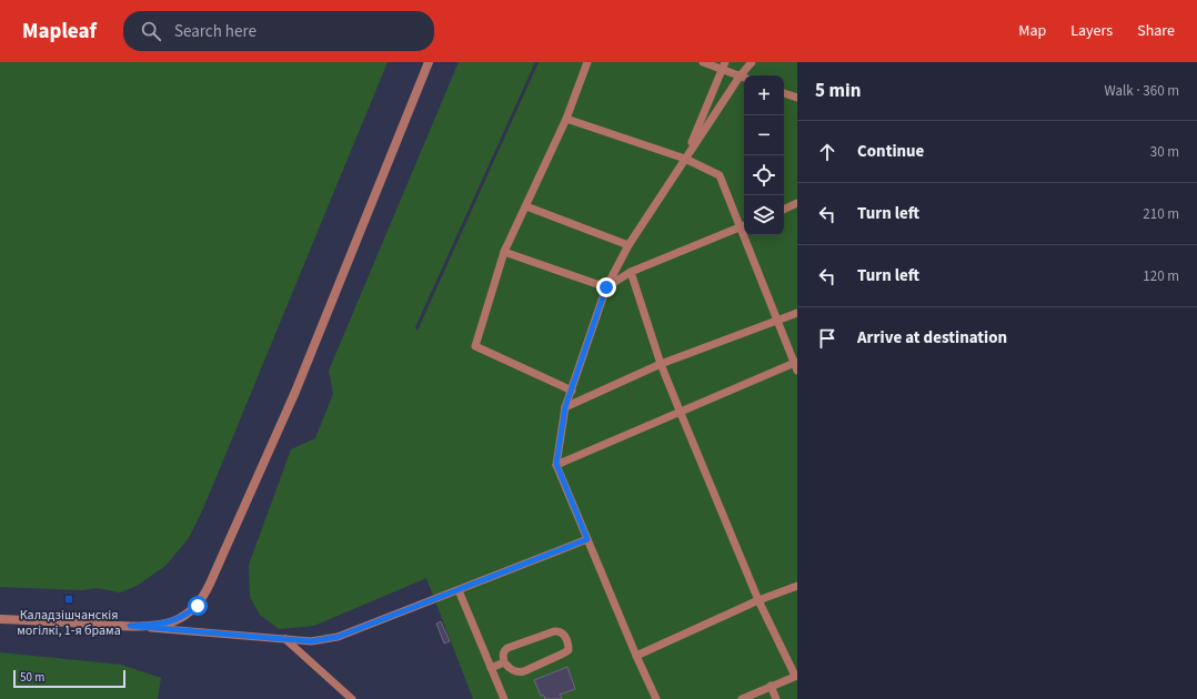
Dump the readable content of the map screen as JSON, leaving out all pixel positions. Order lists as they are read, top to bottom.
{
  "places": {
    "transit": ["Каладзішчанскія могілкі, 1-я брама"]
  },
  "scale_bar": "50 m",
  "page": {
    "header": "Mapleaf",
    "search": "Search here",
    "nav": ["Map", "Layers", "Share"],
    "heading": ["5 min", "Walk · 360 m"],
    "map_buttons": ["+", "−"],
    "list": [
      ["Continue", "30 m"],
      ["Turn left", "210 m"],
      ["Turn left", "120 m"],
      "Arrive at destination"
    ],
    "scale": "50 m"
  }
}
